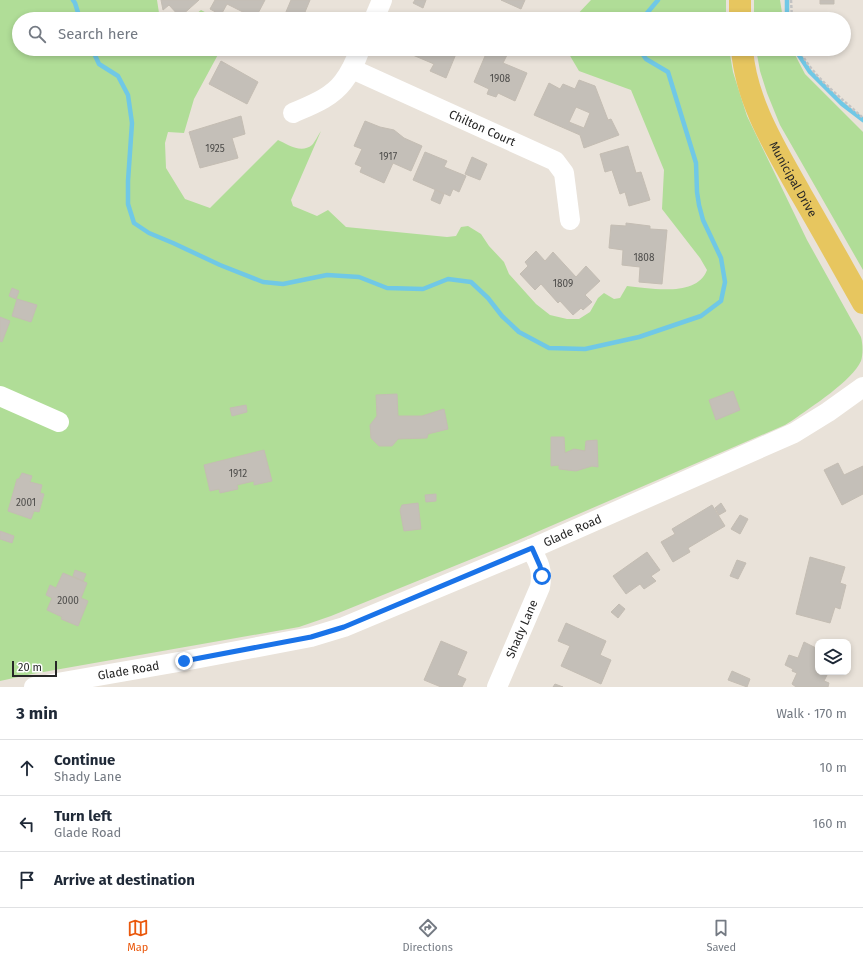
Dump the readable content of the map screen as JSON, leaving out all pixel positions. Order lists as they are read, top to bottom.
{
  "streets": {
    "main road": ["Municipal Drive"],
    "street": ["Chilton Court", "Glade Road", "Shady Lane"]
  },
  "crossings": [
    ["Glade Road", "Shady Lane"]
  ],
  "house_numbers": [
    "1908",
    "1925",
    "1917",
    "1808",
    "1809",
    "1912",
    "2001",
    "2000"
  ],
  "scale_bar": "20 m",
  "page": {
    "search": "Search here",
    "scale": "20 m",
    "heading": ["3 min", "Walk · 170 m"],
    "list": [
      ["Continue", "Shady Lane", "10 m"],
      ["Turn left", "Glade Road", "160 m"],
      "Arrive at destination"
    ],
    "nav": ["Map", "Directions", "Saved"]
  }
}
